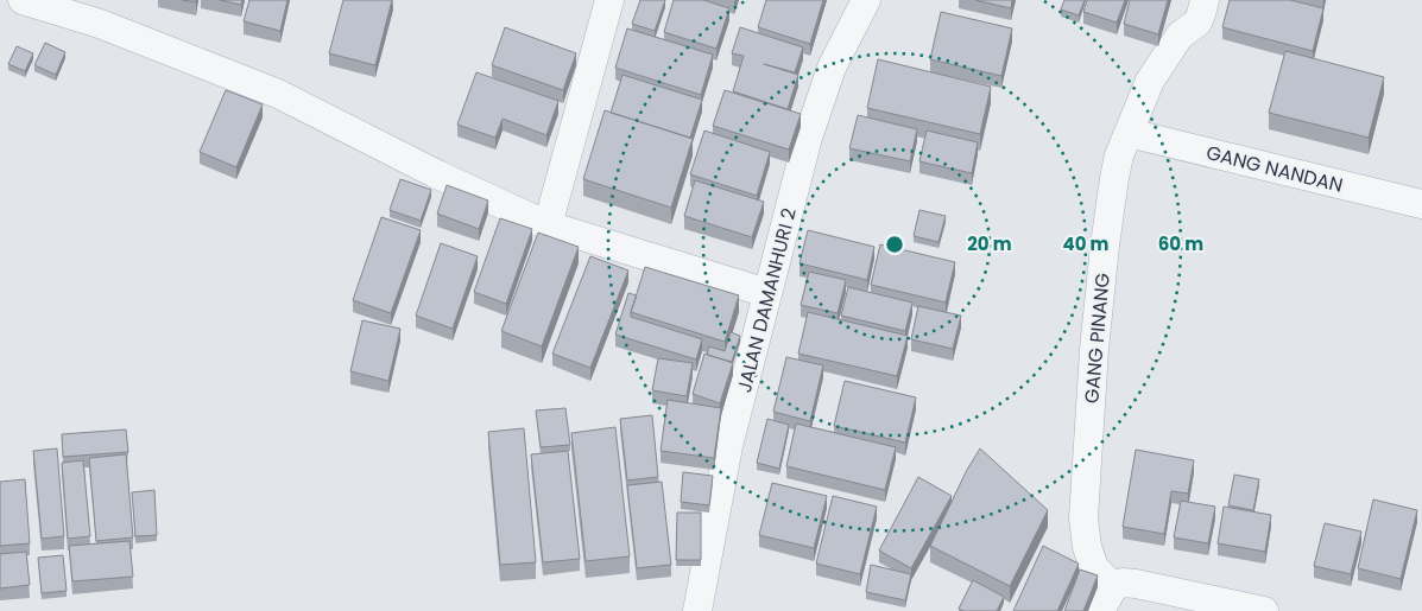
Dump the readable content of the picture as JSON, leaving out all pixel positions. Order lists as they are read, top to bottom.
{
  "streets": {
    "street": ["GANG NANDAN", "JALAN DAMANHURI 2", "GANG PINANG"]
  },
  "crossings": [
    ["GANG NANDAN", "GANG PINANG"]
  ],
  "rings": ["20 m", "40 m", "60 m"]
}
